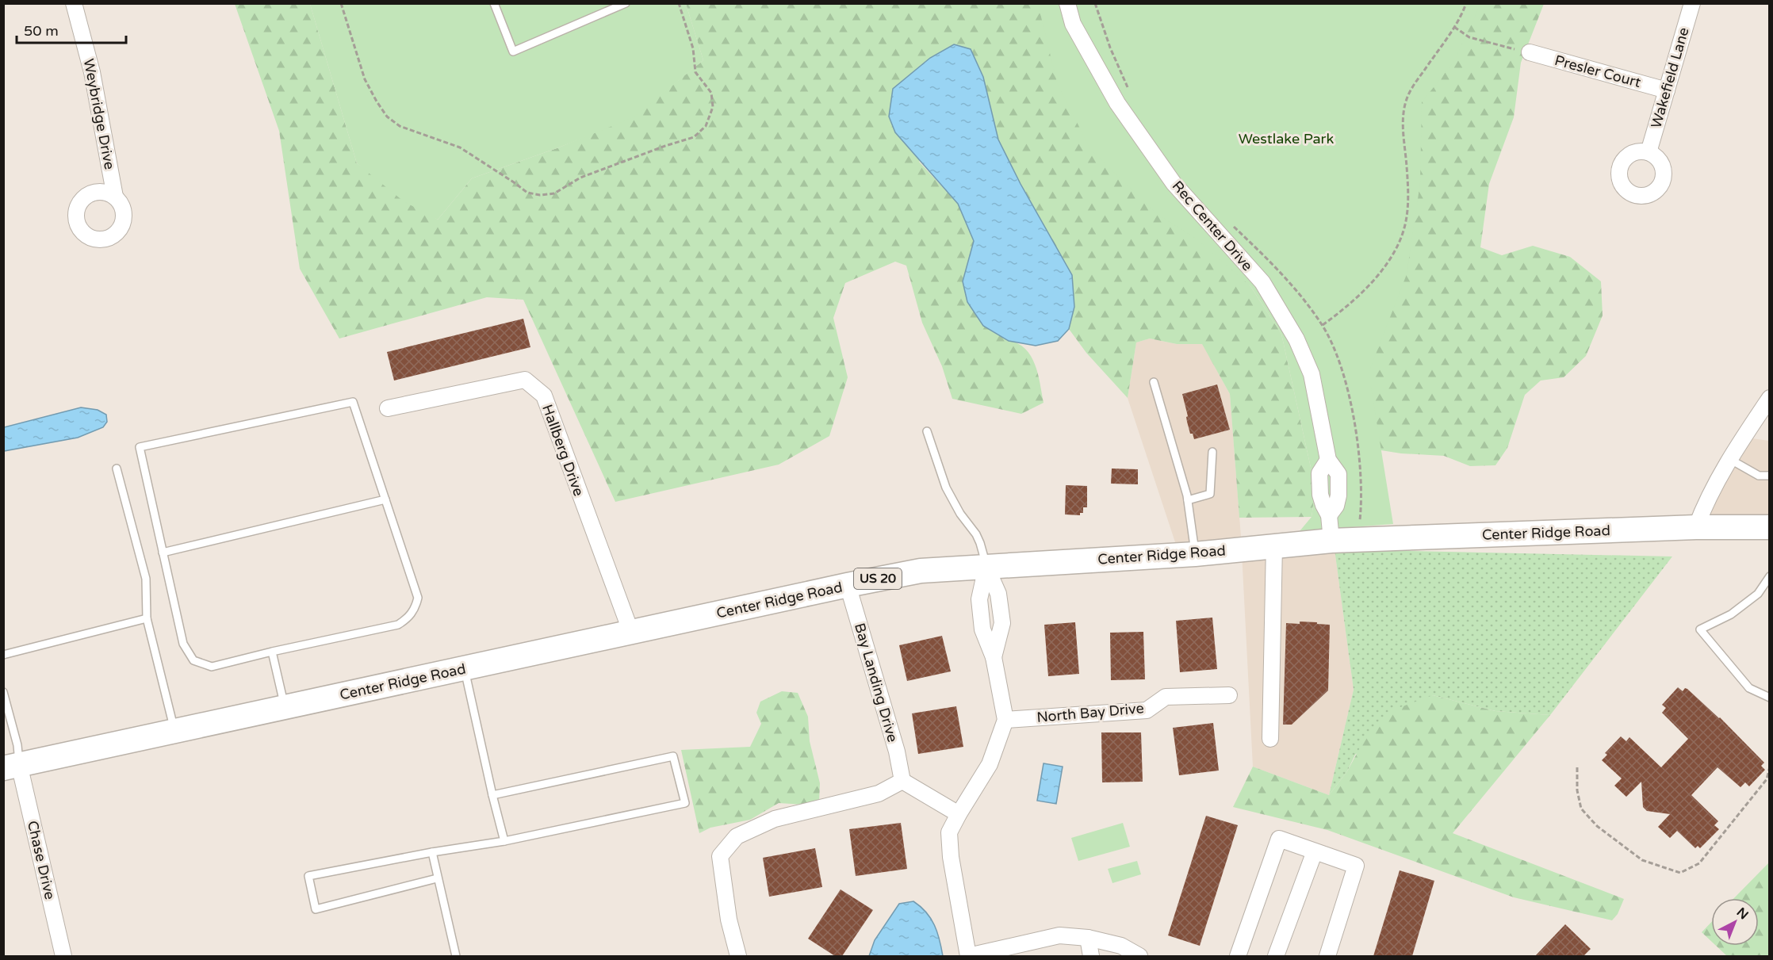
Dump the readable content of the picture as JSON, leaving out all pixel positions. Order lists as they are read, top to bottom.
{
  "streets": {
    "main road": ["Center Ridge Road", "US 20"],
    "street": [
      "Presler Court",
      "Wakefield Lane",
      "Weybridge Drive",
      "Rec Center Drive",
      "Hallberg Drive",
      "Bay Landing Drive",
      "North Bay Drive",
      "Chase Drive"
    ]
  },
  "crossings": [
    ["Presler Court", "Wakefield Lane"],
    ["Rec Center Drive", "Center Ridge Road"],
    ["Hallberg Drive", "Center Ridge Road"],
    ["Center Ridge Road", "Bay Landing Drive"],
    ["Center Ridge Road", "Chase Drive"]
  ],
  "parks": ["Westlake Park"],
  "scale_bar": "50 m",
  "north": "top right"
}
